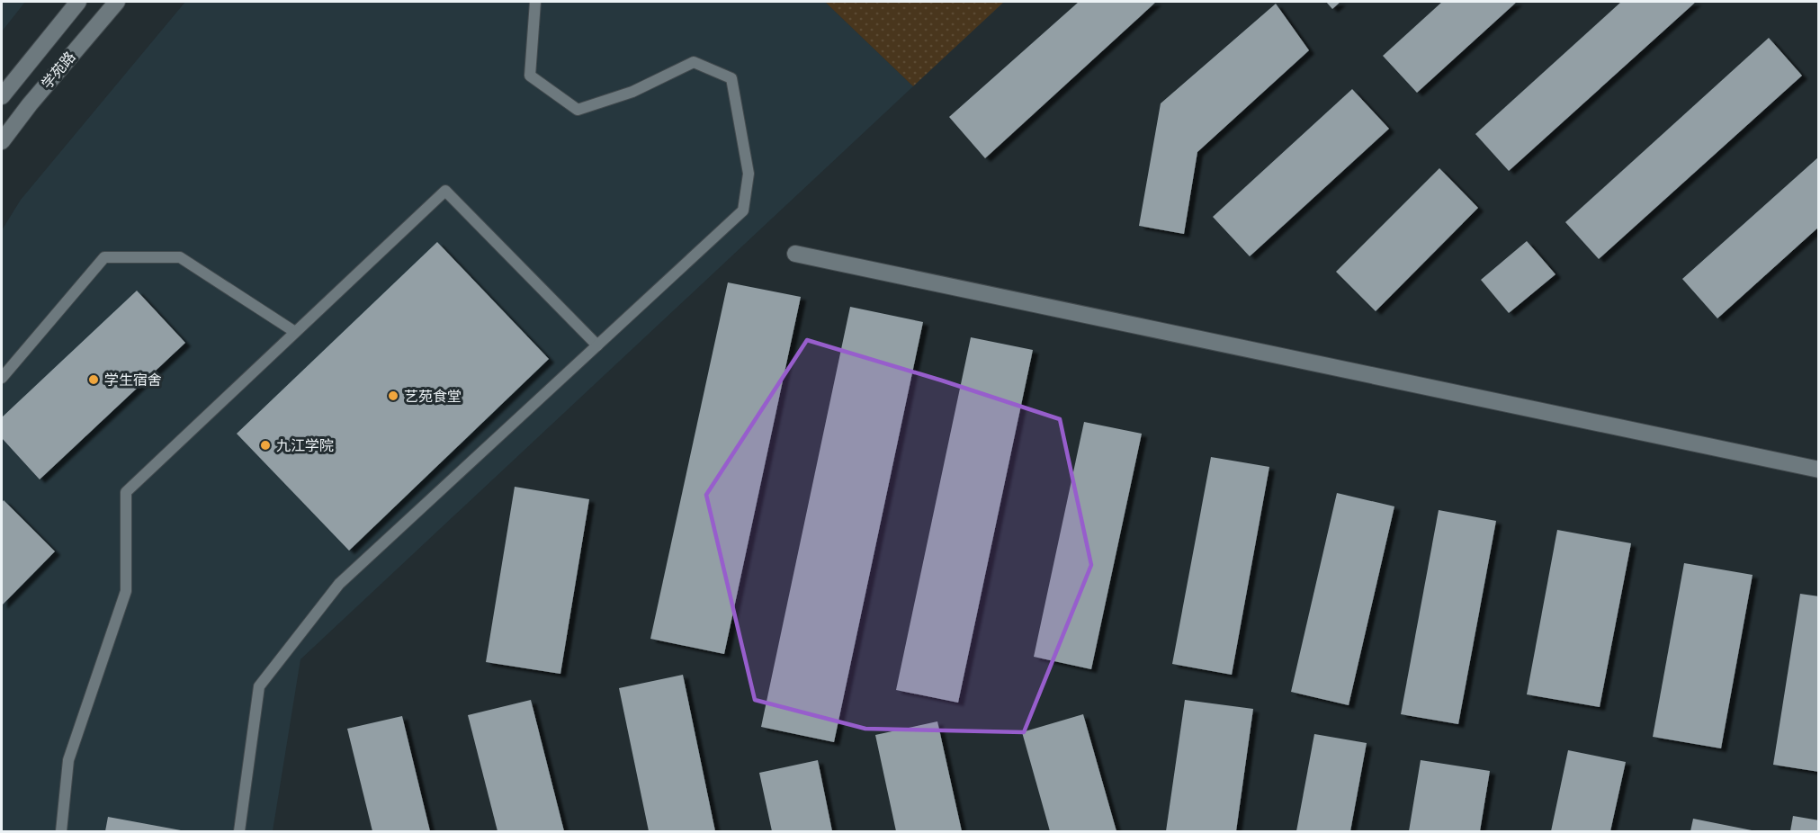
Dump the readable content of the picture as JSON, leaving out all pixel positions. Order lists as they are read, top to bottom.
{
  "streets": {
    "street": ["学苑路"]
  },
  "places": ["学生宿舍", "艺苑食堂", "九江学院"]
}
